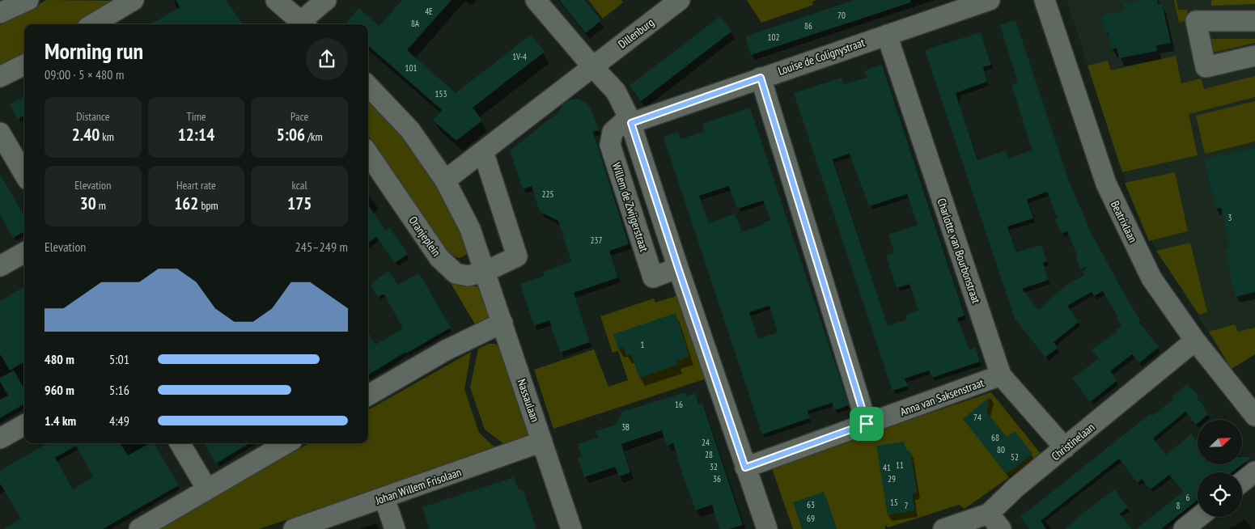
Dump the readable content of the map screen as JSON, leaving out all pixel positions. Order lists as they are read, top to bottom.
{
  "streets": {
    "street": [
      "Dillenburg",
      "Louise de Colignystraat",
      "Willem de Zwijgerstraat",
      "Beatrixlaan",
      "Oranjeplein",
      "Charlotte van Bourbonstraat",
      "Anna van Saksenstraat",
      "Nassaulaan",
      "Christinelaan",
      "Johan Willem Frisolaan"
    ]
  },
  "crossings": [
    ["Louise de Colignystraat", "Willem de Zwijgerstraat"],
    ["Louise de Colignystraat", "Charlotte van Bourbonstraat"],
    ["Beatrixlaan", "Christinelaan"],
    ["Oranjeplein", "Nassaulaan"],
    ["Charlotte van Bourbonstraat", "Anna van Saksenstraat"],
    ["Charlotte van Bourbonstraat", "Christinelaan"],
    ["Nassaulaan", "Johan Willem Frisolaan"]
  ],
  "house_numbers": [
    "4E",
    "70",
    "8A",
    "86",
    "102",
    "1V-4",
    "101",
    "153",
    "225",
    "3",
    "237",
    "1",
    "16",
    "74",
    "3B",
    "68",
    "24",
    "80",
    "28",
    "52",
    "11",
    "32",
    "41",
    "36",
    "29",
    "6",
    "15",
    "63",
    "7",
    "8",
    "69"
  ],
  "north": "top right",
  "page": {
    "heading": ["Morning run", "09:00 · 5 × 480 m"],
    "stats": [
      ["Distance", "2.40 km"],
      ["Time", "12:14"],
      ["Pace", "5:06 /km"],
      ["Elevation", "30 m"],
      ["Heart rate", "162 bpm"],
      ["kcal", "175"]
    ],
    "chart": ["Elevation", "245–249 m"],
    "list": [
      {
        "name": "480 m",
        "note": "5:01"
      },
      {
        "name": "960 m",
        "note": "5:16"
      },
      {
        "name": "1.4 km",
        "note": "4:49"
      }
    ]
  }
}
